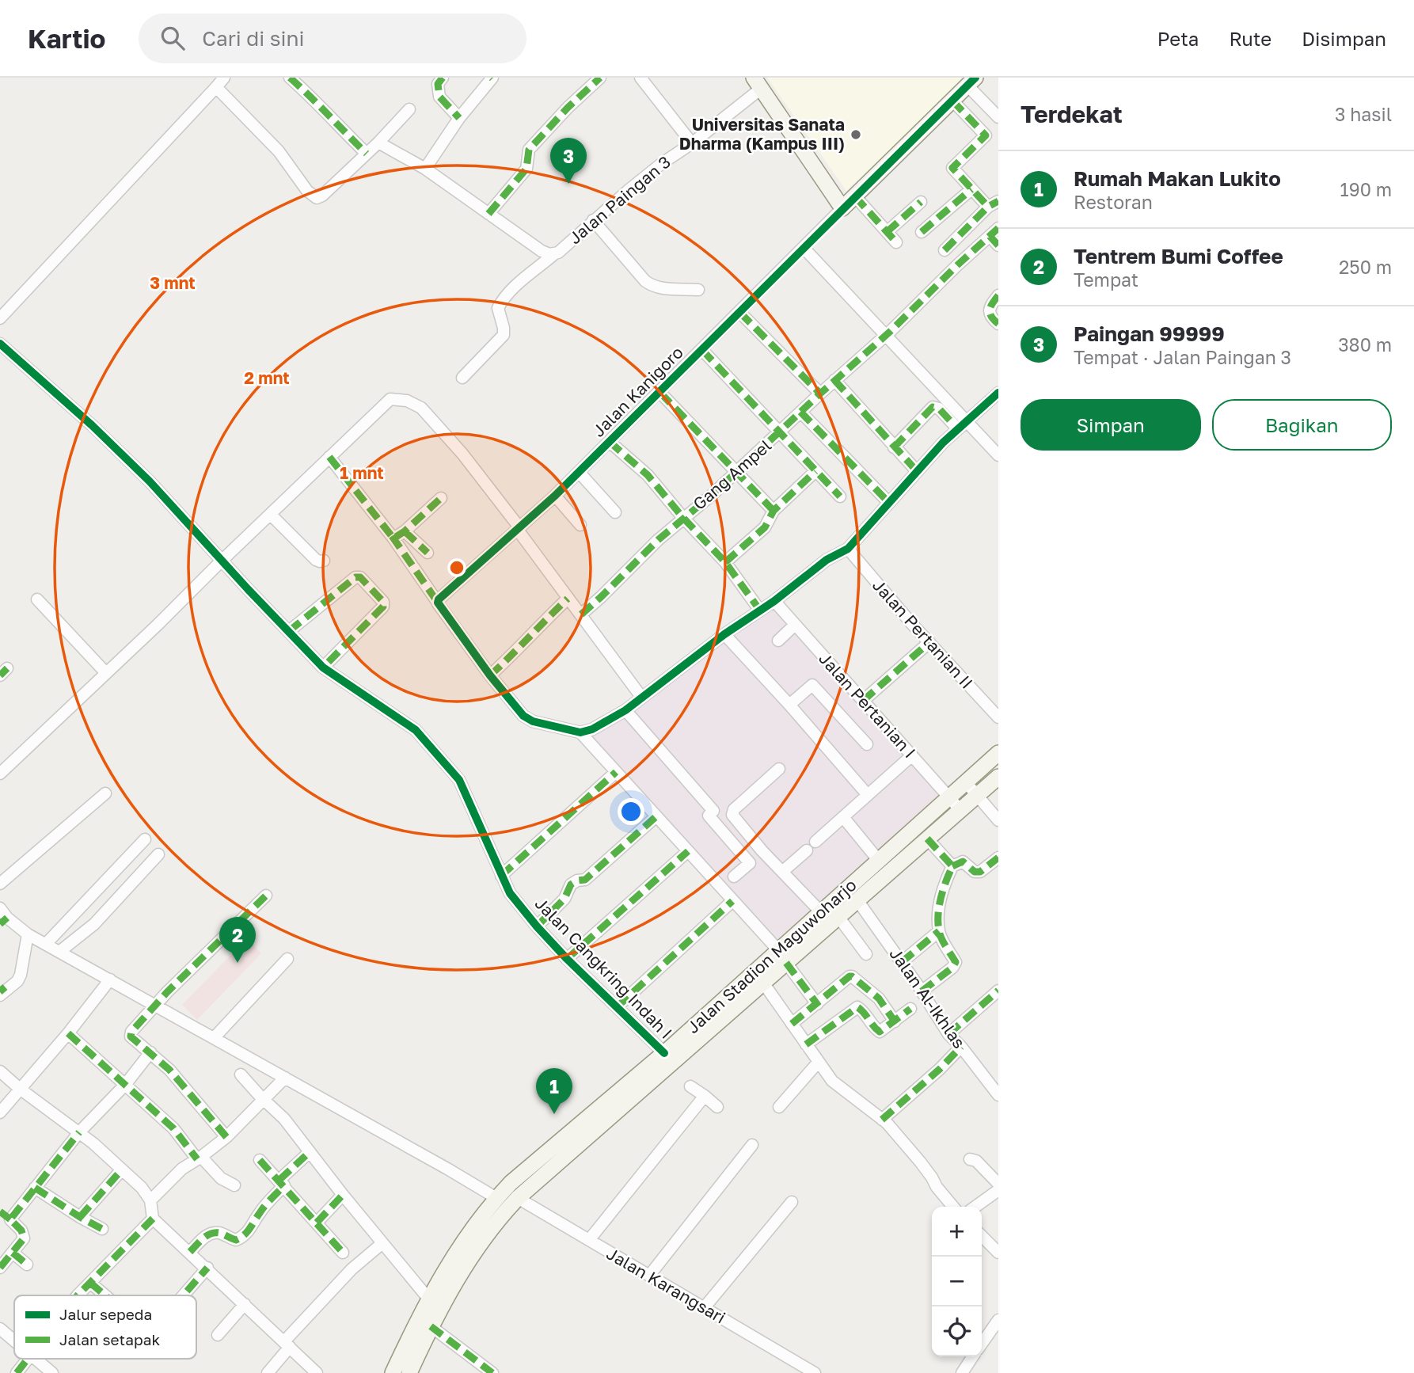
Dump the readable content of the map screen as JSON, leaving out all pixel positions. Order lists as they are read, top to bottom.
{
  "streets": {
    "main road": ["Jalan Kanigoro", "Jalan Stadion Maguwoharjo"],
    "street": [
      "Jalan Paingan 3",
      "Gang Ampel",
      "Jalan Pertanian II",
      "Jalan Pertanian I",
      "Jalan Cangkring Indah I",
      "Jalan Al-Ikhlas",
      "Jalan Karangsari"
    ]
  },
  "crossings": [
    ["Jalan Pertanian I", "Jalan Stadion Maguwoharjo"],
    ["Jalan Stadion Maguwoharjo", "Jalan Cangkring Indah I"],
    ["Jalan Stadion Maguwoharjo", "Jalan Al-Ikhlas"],
    ["Jalan Stadion Maguwoharjo", "Jalan Karangsari"]
  ],
  "places": ["Universitas Sanata Dharma (Kampus III)"],
  "legend": ["Jalur sepeda", "Jalan setapak"],
  "page": {
    "header": "Kartio",
    "search": "Cari di sini",
    "nav": ["Peta", "Rute", "Disimpan"],
    "heading": ["Terdekat", "3 hasil"],
    "pins": ["3", "2", "1"],
    "list": [
      {
        "mark": "1",
        "name": "Rumah Makan Lukito",
        "note": "Restoran",
        "value": "190 m"
      },
      {
        "mark": "2",
        "name": "Tentrem Bumi Coffee",
        "note": "Tempat",
        "value": "250 m"
      },
      {
        "mark": "3",
        "name": "Paingan 99999",
        "note": "Tempat · Jalan Paingan 3",
        "value": "380 m"
      }
    ],
    "buttons": ["Simpan", "Bagikan"],
    "map_buttons": ["+", "−"]
  },
  "rings": ["3 mnt", "2 mnt", "1 mnt"]
}
